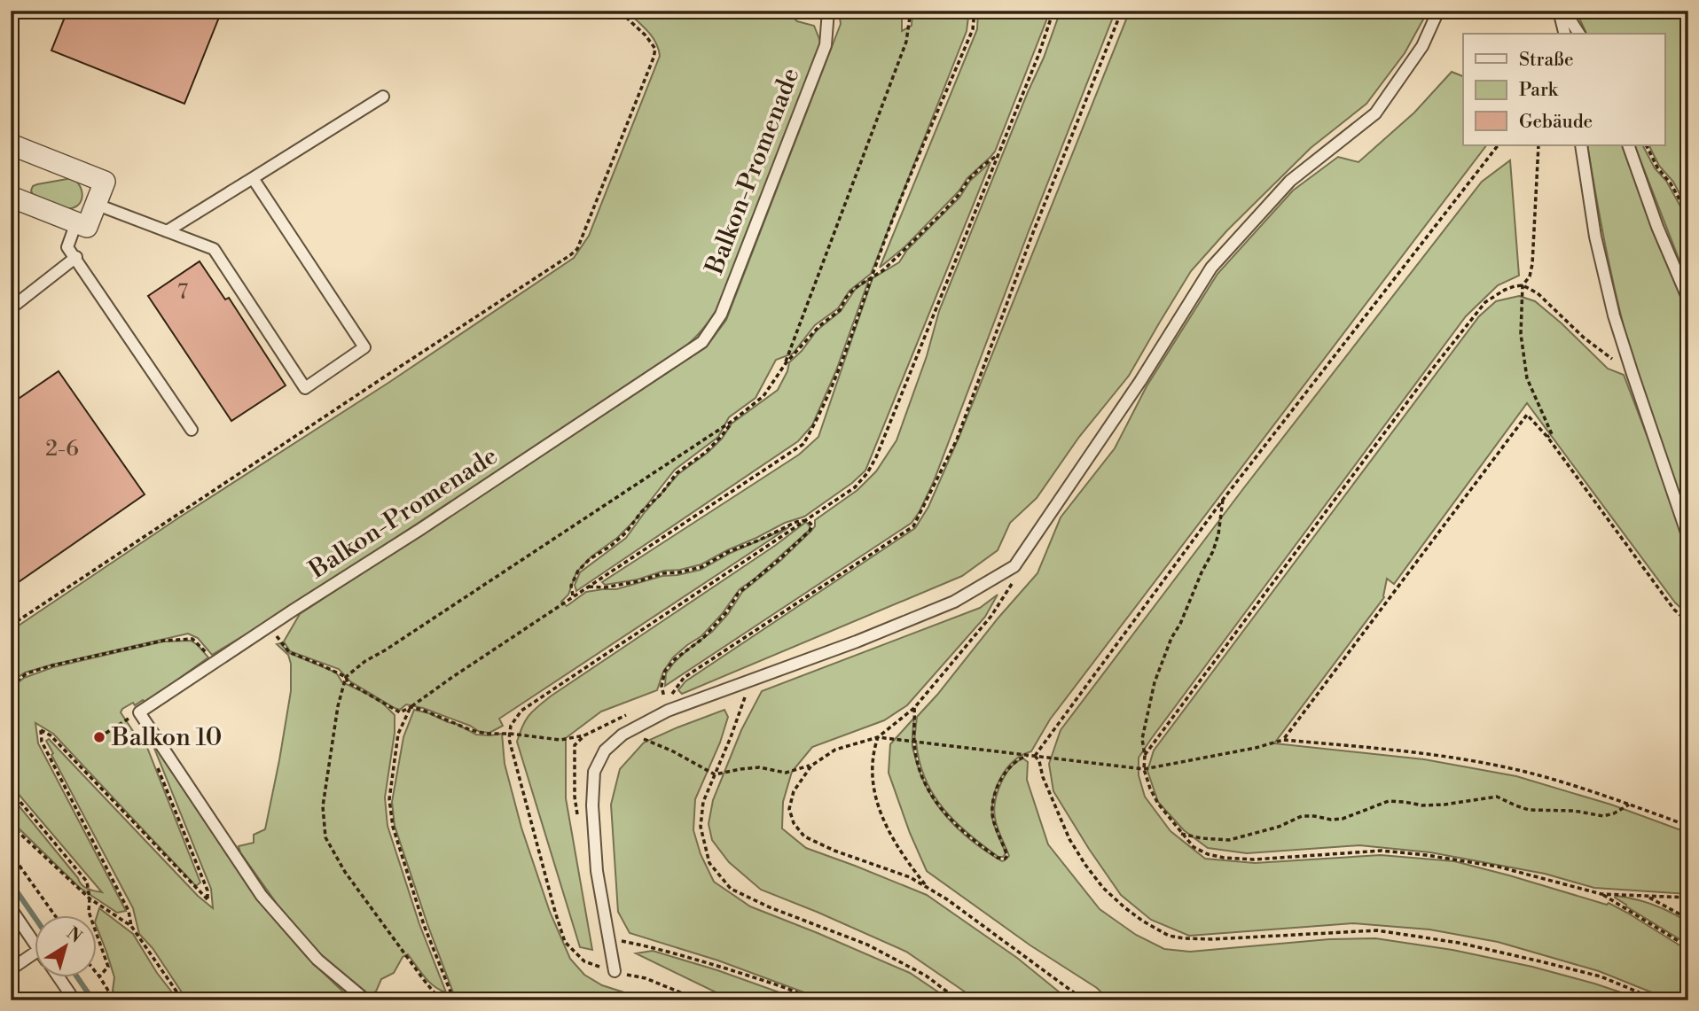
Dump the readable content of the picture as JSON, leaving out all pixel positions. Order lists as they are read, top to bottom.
{
  "streets": {
    "lane": ["Balkon-Promenade"]
  },
  "places": ["Balkon 10"],
  "house_numbers": ["7", "2-6"],
  "legend": ["Straße", "Park", "Gebäude"],
  "north": "top right"
}
